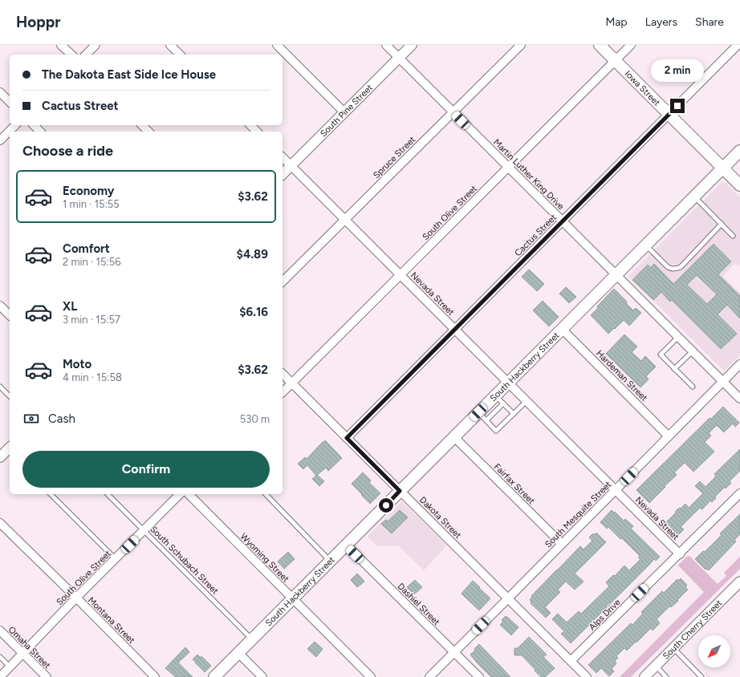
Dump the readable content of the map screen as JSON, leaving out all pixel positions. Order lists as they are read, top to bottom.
{
  "streets": {
    "main road": ["Iowa Street", "South Hackberry Street"],
    "street": [
      "South Pine Street",
      "Spruce Street",
      "Martin Luther King Drive",
      "South Olive Street",
      "Cactus Street",
      "Nevada Street",
      "Hardeman Street",
      "Fairfax Street",
      "South Mesquite Street",
      "Dakota Street",
      "Wyoming Street",
      "Dashiel Street",
      "Alps Drive",
      "Montana Street",
      "South Cherry Street",
      "Omaha Street"
    ],
    "lane": ["South Schubach Street"]
  },
  "crossings": [
    ["Iowa Street", "South Olive Street"],
    ["Iowa Street", "Cactus Street"],
    ["Iowa Street", "South Hackberry Street"],
    ["South Pine Street", "Martin Luther King Drive"],
    ["South Pine Street", "Nevada Street"],
    ["Spruce Street", "Martin Luther King Drive"],
    ["Spruce Street", "Nevada Street"],
    ["Martin Luther King Drive", "South Olive Street"],
    ["Martin Luther King Drive", "Cactus Street"],
    ["Martin Luther King Drive", "South Hackberry Street"],
    ["Martin Luther King Drive", "South Mesquite Street"],
    ["South Olive Street", "Nevada Street"],
    ["South Olive Street", "Dakota Street"],
    ["South Olive Street", "South Schubach Street"],
    ["South Olive Street", "Montana Street"],
    ["South Olive Street", "Omaha Street"],
    ["Cactus Street", "Nevada Street"],
    ["Cactus Street", "Dakota Street"],
    ["Nevada Street", "South Hackberry Street"],
    ["Nevada Street", "South Mesquite Street"],
    ["Nevada Street", "Alps Drive"],
    ["South Hackberry Street", "Hardeman Street"],
    ["South Hackberry Street", "Fairfax Street"],
    ["South Hackberry Street", "Dakota Street"],
    ["South Hackberry Street", "Wyoming Street"],
    ["South Hackberry Street", "South Schubach Street"],
    ["South Hackberry Street", "Dashiel Street"],
    ["Hardeman Street", "South Mesquite Street"],
    ["Fairfax Street", "South Mesquite Street"],
    ["South Mesquite Street", "Dakota Street"],
    ["South Mesquite Street", "Dashiel Street"],
    ["Dakota Street", "Alps Drive"]
  ],
  "north": "bottom left",
  "page": {
    "header": "Hoppr",
    "nav": ["Map", "Layers", "Share"],
    "banner": ["The Dakota East Side Ice House", "Cactus Street"],
    "bubble": "2 min",
    "heading": "Choose a ride",
    "list": [
      {
        "name": "Economy",
        "note": "1 min · 15:55",
        "value": "$3.62"
      },
      {
        "name": "Comfort",
        "note": "2 min · 15:56",
        "value": "$4.89"
      },
      {
        "name": "XL",
        "note": "3 min · 15:57",
        "value": "$6.16"
      },
      {
        "name": "Moto",
        "note": "4 min · 15:58",
        "value": "$3.62"
      }
    ],
    "pay": ["Cash", "530 m"],
    "buttons": "Confirm"
  }
}
